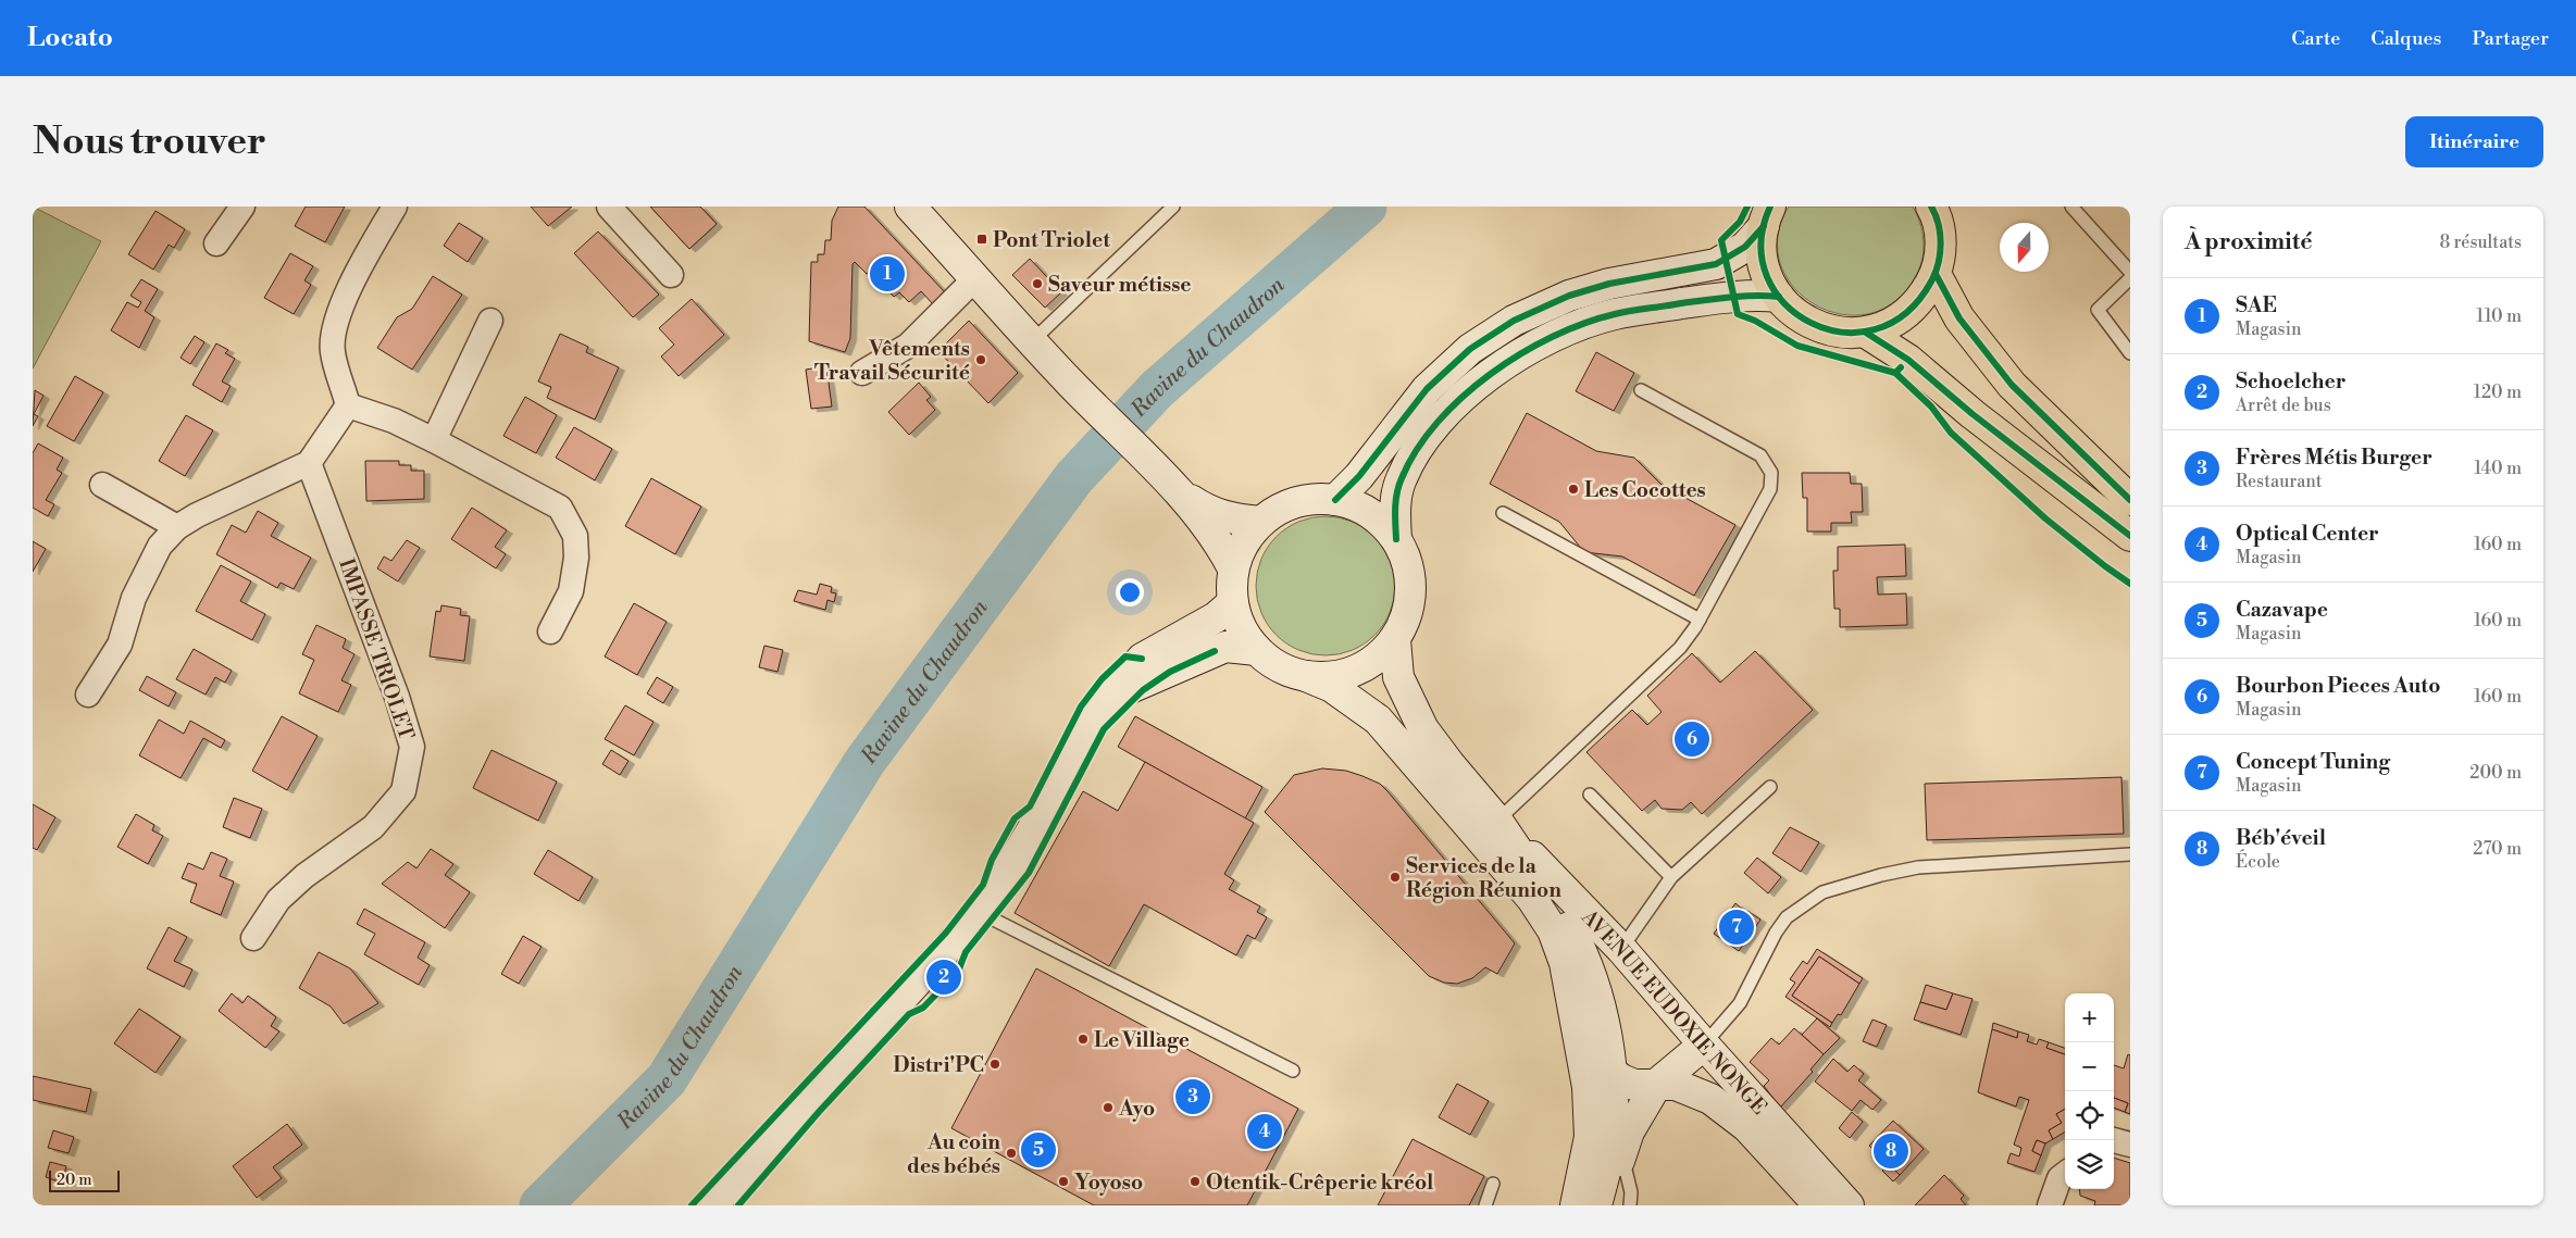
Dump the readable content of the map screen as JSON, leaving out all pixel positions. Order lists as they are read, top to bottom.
{
  "streets": {
    "main road": ["AVENUE EUDOXIE NONGE"],
    "street": ["IMPASSE TRIOLET"]
  },
  "water": ["Ravine du Chaudron"],
  "places": {
    "transit": ["Pont Triolet"],
    "other": [
      "Saveur métisse",
      "Vêtements Travail Sécurité",
      "Les Cocottes",
      "Services de la Région Réunion",
      "Le Village",
      "Distri'PC",
      "Ayo",
      "Au coin des bébés",
      "Yoyoso",
      "Otentik-Crêperie kréol"
    ]
  },
  "scale_bar": "20 m",
  "north": "bottom",
  "page": {
    "header": "Locato",
    "nav": ["Carte", "Calques", "Partager"],
    "buttons": "Itinéraire",
    "title": "Nous trouver",
    "heading": ["À proximité", "8 résultats"],
    "pins": [
      "1",
      "6",
      "7",
      "2",
      "3",
      "4",
      "5",
      "8"
    ],
    "list": [
      {
        "mark": "1",
        "name": "SAE",
        "note": "Magasin",
        "value": "110 m"
      },
      {
        "mark": "2",
        "name": "Schoelcher",
        "note": "Arrêt de bus",
        "value": "120 m"
      },
      {
        "mark": "3",
        "name": "Frères Métis Burger",
        "note": "Restaurant",
        "value": "140 m"
      },
      {
        "mark": "4",
        "name": "Optical Center",
        "note": "Magasin",
        "value": "160 m"
      },
      {
        "mark": "5",
        "name": "Cazavape",
        "note": "Magasin",
        "value": "160 m"
      },
      {
        "mark": "6",
        "name": "Bourbon Pieces Auto",
        "note": "Magasin",
        "value": "160 m"
      },
      {
        "mark": "7",
        "name": "Concept Tuning",
        "note": "Magasin",
        "value": "200 m"
      },
      {
        "mark": "8",
        "name": "Béb'éveil",
        "note": "École",
        "value": "270 m"
      }
    ],
    "map_buttons": ["+", "−"],
    "scale": "20 m"
  }
}
